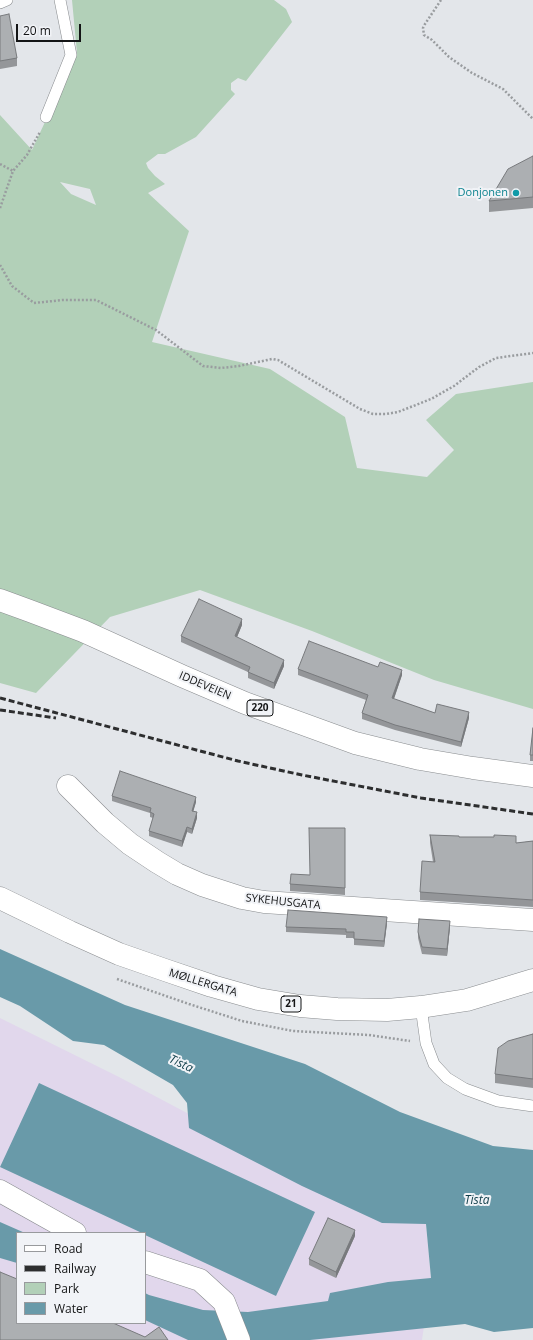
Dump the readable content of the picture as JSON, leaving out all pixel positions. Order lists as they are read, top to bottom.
{
  "streets": {
    "main road": [
      "IDDEVEIEN",
      "220",
      "SYKEHUSGATA",
      "MØLLERGATA",
      "21"
    ]
  },
  "crossings": [
    ["MØLLERGATA", "21"]
  ],
  "water": ["Tista"],
  "places": ["Donjonen"],
  "legend": [
    "Road",
    "Railway",
    "Park",
    "Water"
  ],
  "scale_bar": "20 m"
}
